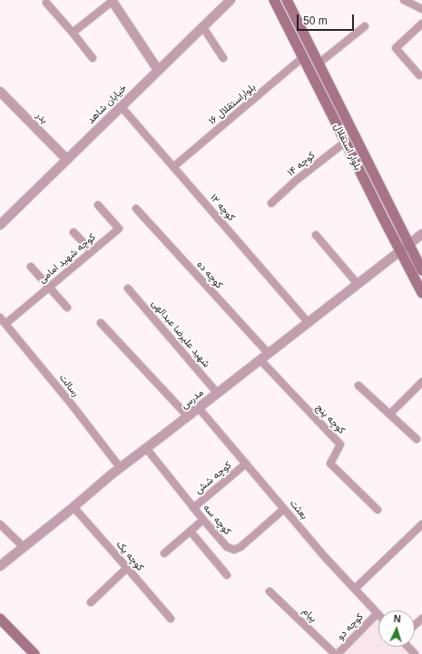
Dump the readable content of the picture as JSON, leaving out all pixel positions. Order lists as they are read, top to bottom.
{
  "streets": {
    "main road": ["بلوار استقلال"],
    "street": [
      "خیابان شاهد",
      "بلواراستقلال ۱۶",
      "بدر",
      "کوچه ۱۴",
      "کوچه ۱۲",
      "کوچه شهید امامی",
      "کوچه ده",
      "شهید علیرضا عبدالهی",
      "رسالت",
      "مدرس",
      "کوچه پنج",
      "کوچه شش",
      "بعثت",
      "کوچه سه",
      "کوچه یک",
      "پیام",
      "کوچه دو"
    ]
  },
  "crossings": [
    ["خیابان شاهد", "بدر"],
    ["خیابان شاهد", "کوچه ۱۲"],
    ["بلواراستقلال ۱۶", "بلوار استقلال"],
    ["بلواراستقلال ۱۶", "کوچه ۱۲"],
    ["بلوار استقلال", "کوچه ۱۴"],
    ["بلوار استقلال", "مدرس"],
    ["کوچه ۱۲", "مدرس"],
    ["کوچه شهید امامی", "رسالت"],
    ["کوچه ده", "مدرس"],
    ["شهید علیرضا عبدالهی", "مدرس"],
    ["رسالت", "مدرس"],
    ["مدرس", "کوچه پنج"],
    ["مدرس", "بعثت"],
    ["مدرس", "کوچه سه"],
    ["مدرس", "کوچه یک"],
    ["کوچه شش", "بعثت"],
    ["کوچه شش", "کوچه سه"],
    ["بعثت", "کوچه سه"],
    ["بعثت", "کوچه دو"],
    ["پیام", "کوچه دو"]
  ],
  "scale_bar": "50 m",
  "north": "top"
}
